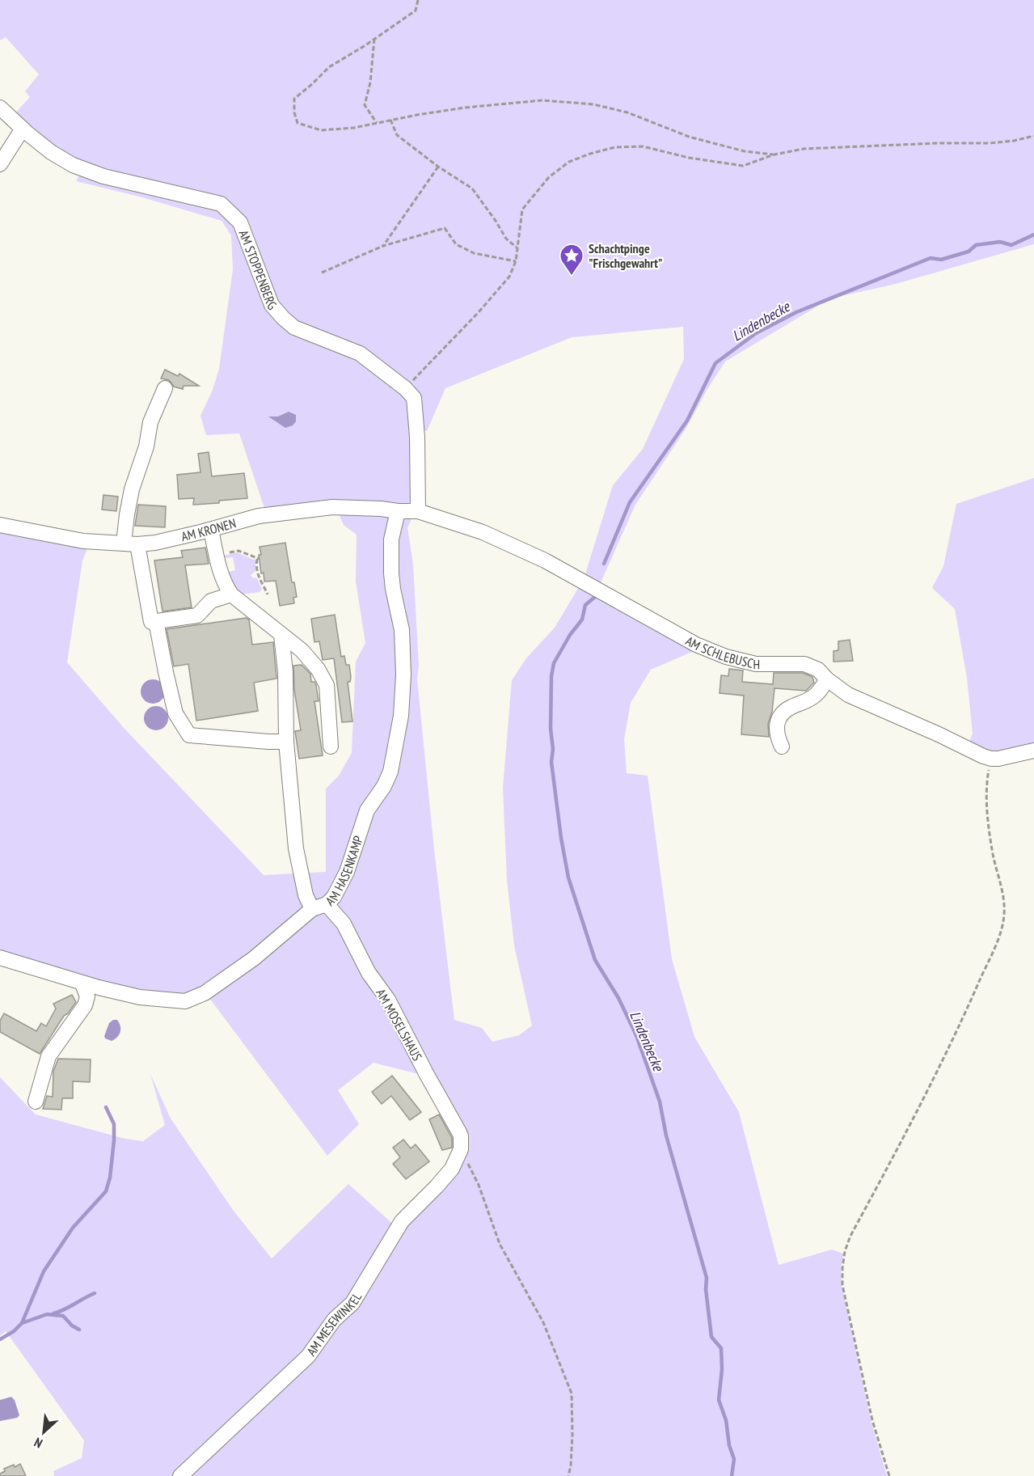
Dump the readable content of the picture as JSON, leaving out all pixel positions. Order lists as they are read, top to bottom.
{
  "streets": {
    "street": [
      "AM STOPPENBERG",
      "AM KRONEN",
      "AM SCHLEBUSCH",
      "AM HASENKAMP",
      "AM MOSELSHAUS",
      "AM MESEWINKEL"
    ]
  },
  "crossings": [
    ["AM STOPPENBERG", "AM KRONEN"],
    ["AM STOPPENBERG", "AM SCHLEBUSCH"],
    ["AM KRONEN", "AM SCHLEBUSCH"],
    ["AM KRONEN", "AM HASENKAMP"],
    ["AM HASENKAMP", "AM MOSELSHAUS"],
    ["AM MOSELSHAUS", "AM MESEWINKEL"]
  ],
  "water": ["Lindenbecke"],
  "places": {
    "place": ["Schachtpinge \"Frischgewahrt\""]
  },
  "north": "bottom left"
}
